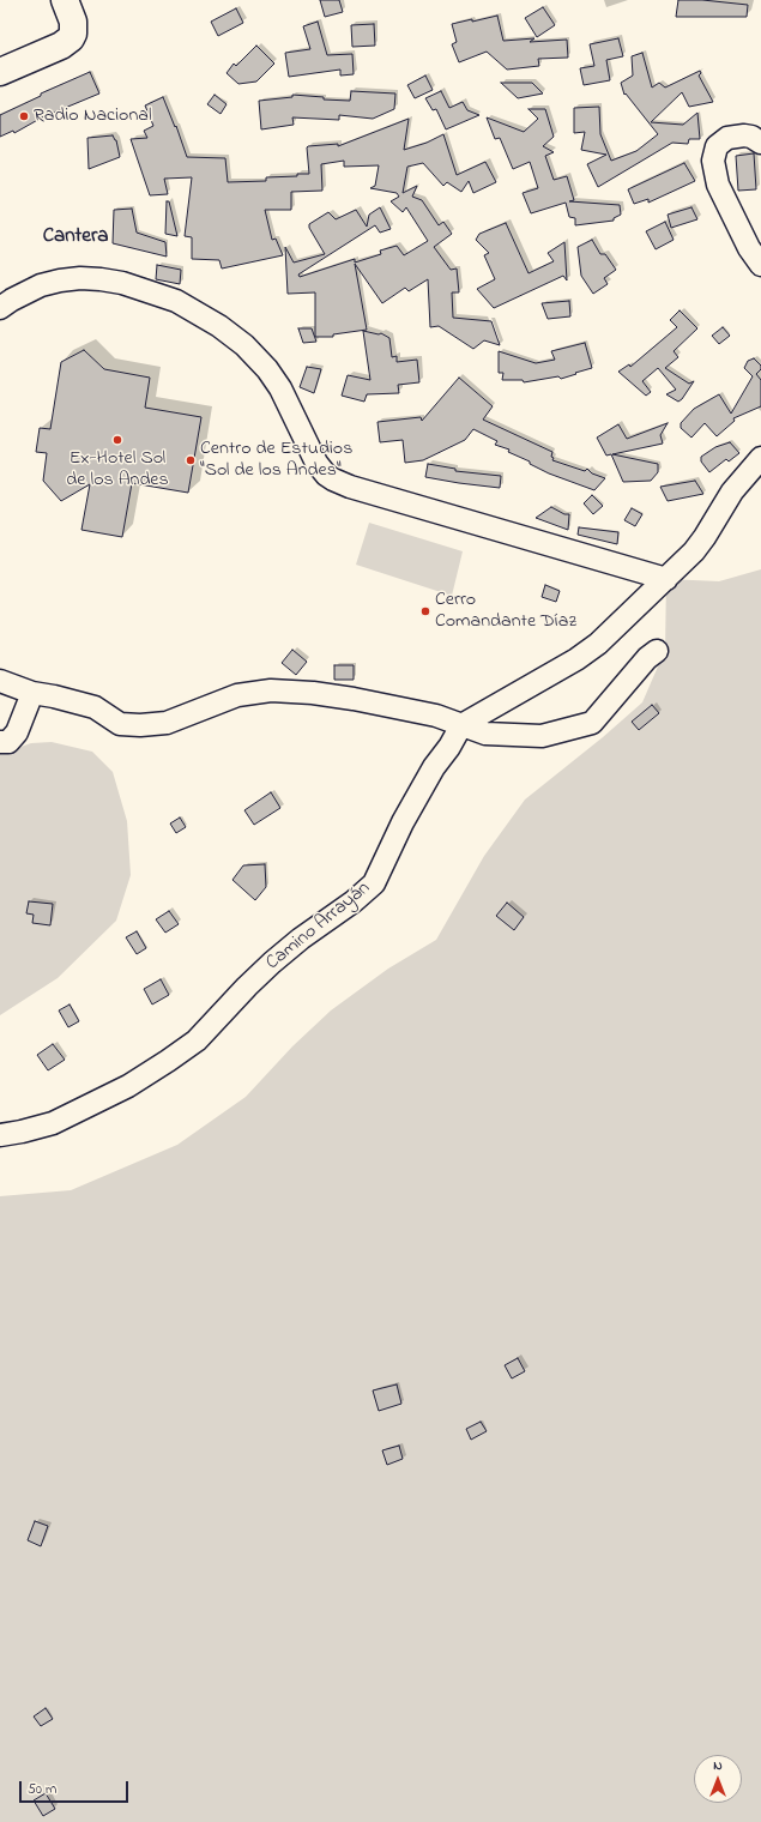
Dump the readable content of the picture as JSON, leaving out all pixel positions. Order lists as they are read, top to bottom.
{
  "streets": {
    "street": ["Camino Arrayán"]
  },
  "districts": ["Cantera"],
  "places": [
    "Radio Nacional",
    "Ex-Hotel Sol de los Andes",
    "Centro de Estudios \"Sol de los Andes\"",
    "Cerro Comandante Díaz"
  ],
  "scale_bar": "50 m",
  "north": "top"
}
